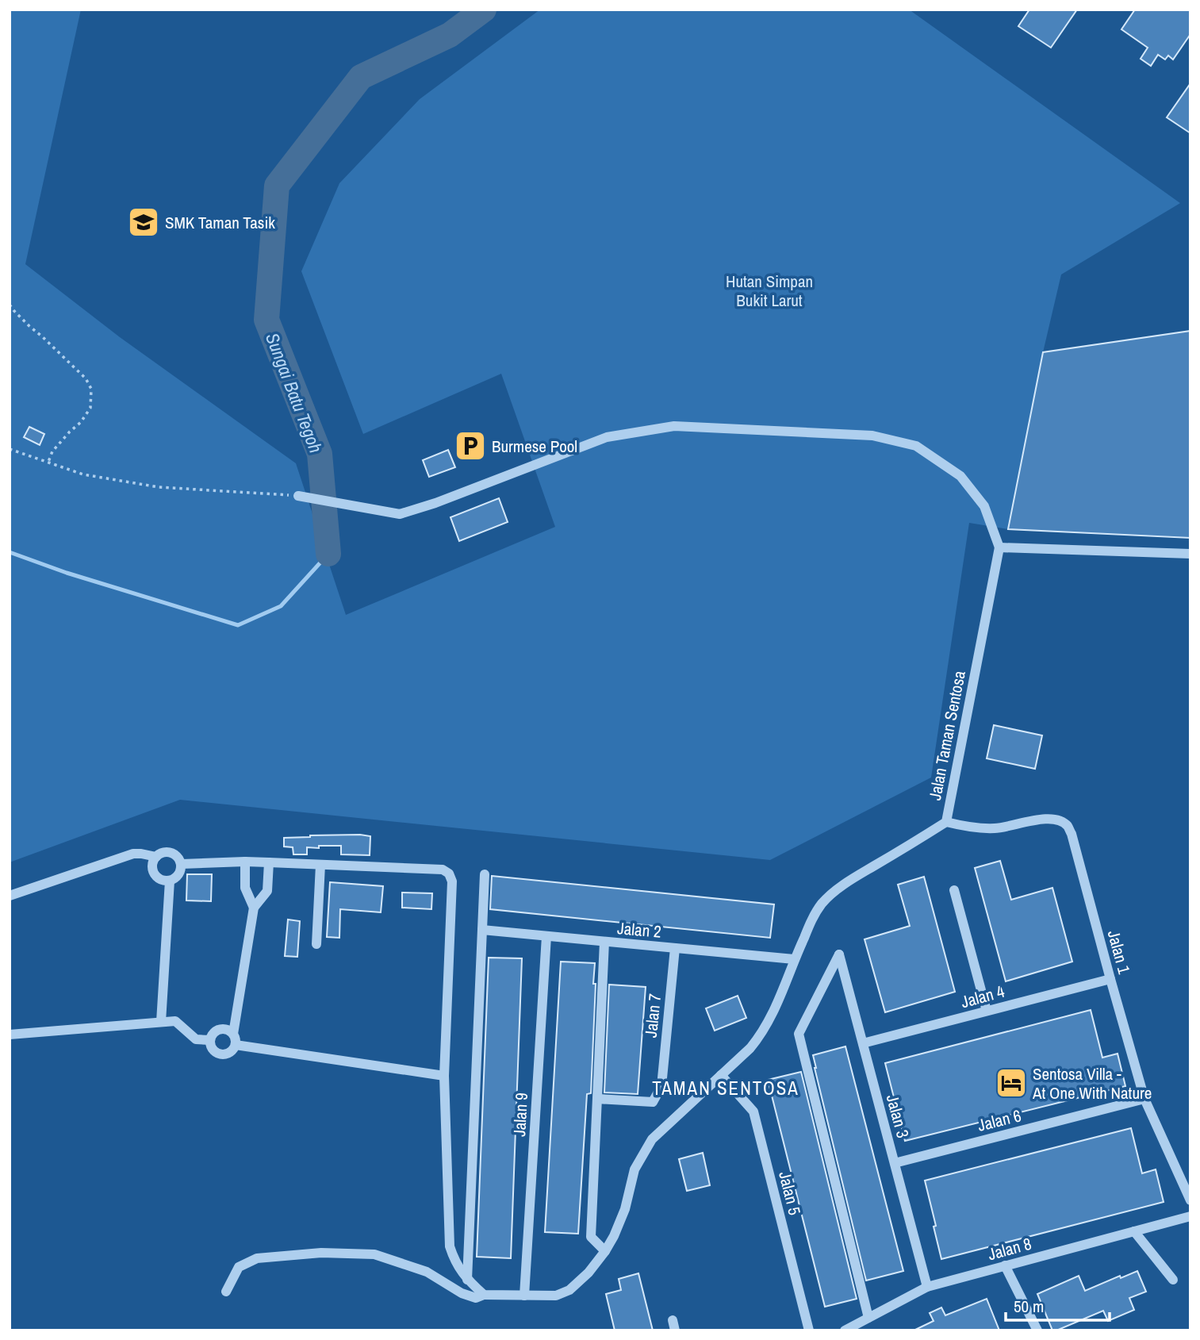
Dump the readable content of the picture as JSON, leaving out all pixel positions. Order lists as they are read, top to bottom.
{
  "streets": {
    "street": [
      "Jalan Taman Sentosa",
      "Jalan 2",
      "Jalan 1",
      "Jalan 4",
      "Jalan 7",
      "Jalan 9",
      "Jalan 3",
      "Jalan 6",
      "Jalan 5",
      "Jalan 8"
    ]
  },
  "crossings": [
    ["Jalan Taman Sentosa", "Jalan 2"],
    ["Jalan Taman Sentosa", "Jalan 1"],
    ["Jalan Taman Sentosa", "Jalan 9"],
    ["Jalan Taman Sentosa", "Jalan 5"],
    ["Jalan 2", "Jalan 7"],
    ["Jalan 2", "Jalan 9"],
    ["Jalan 1", "Jalan 4"],
    ["Jalan 1", "Jalan 6"],
    ["Jalan 4", "Jalan 3"],
    ["Jalan 3", "Jalan 6"],
    ["Jalan 3", "Jalan 8"]
  ],
  "districts": ["TAMAN SENTOSA"],
  "water": ["Sungai Batu Tegoh"],
  "parks": ["Hutan Simpan Bukit Larut"],
  "places": {
    "school or university": ["SMK Taman Tasik"],
    "parking": ["Burmese Pool"],
    "hotel": ["Sentosa Villa - At One With Nature"]
  },
  "scale_bar": "50 m"
}
